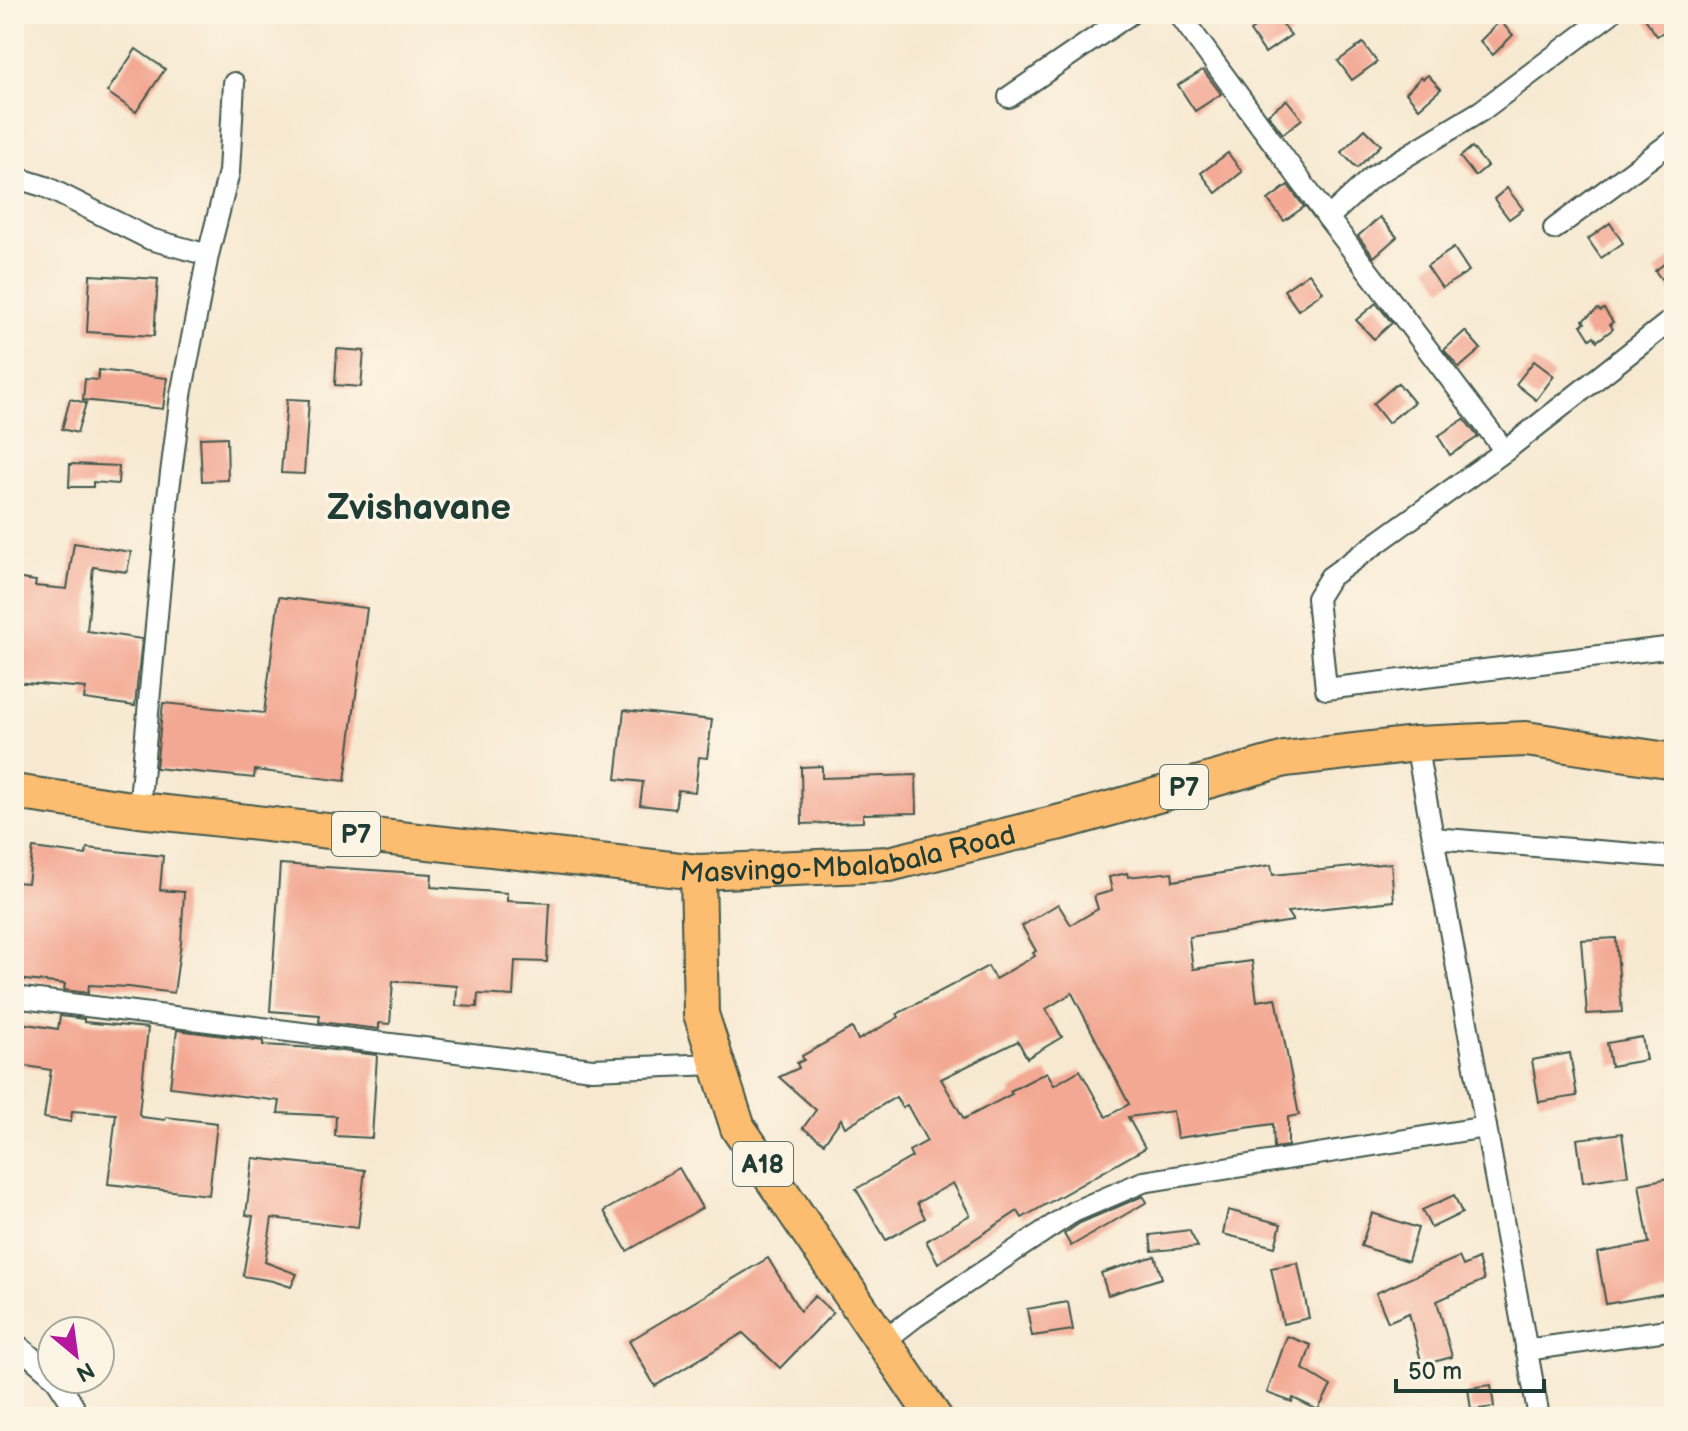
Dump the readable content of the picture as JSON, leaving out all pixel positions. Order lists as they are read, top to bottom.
{
  "streets": {
    "highway": ["P7", "Masvingo-Mbalabala Road", "A18"]
  },
  "crossings": [
    ["Masvingo-Mbalabala Road", "A18"]
  ],
  "districts": ["Zvishavane"],
  "scale_bar": "50 m",
  "north": "bottom right"
}
